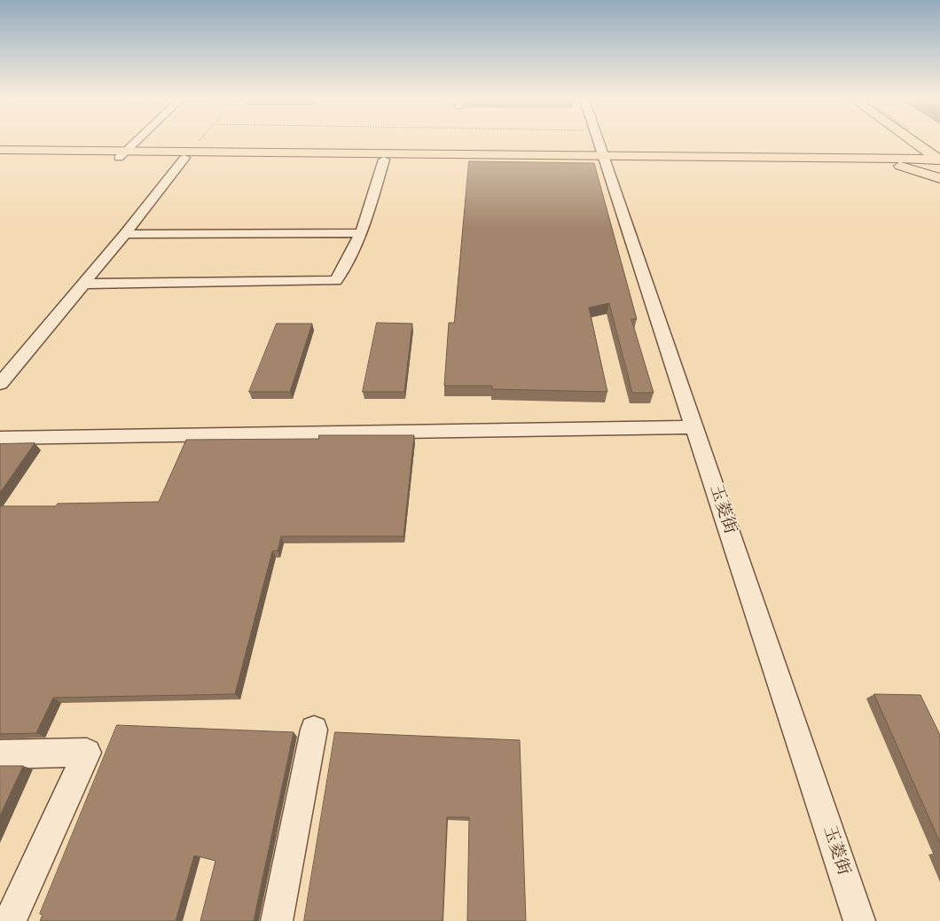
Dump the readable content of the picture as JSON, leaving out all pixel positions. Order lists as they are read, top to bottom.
{
  "streets": {
    "street": ["玉菱街"]
  }
}
